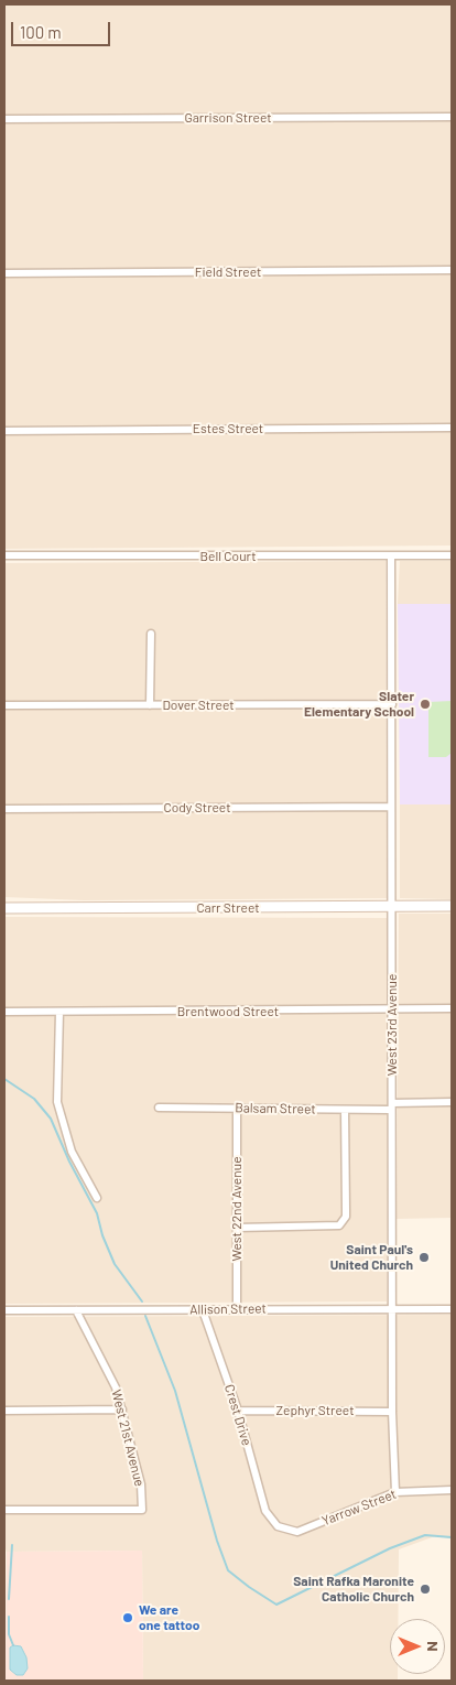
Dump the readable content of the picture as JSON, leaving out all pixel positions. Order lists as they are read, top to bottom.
{
  "streets": {
    "street": [
      "Garrison Street",
      "Field Street",
      "Estes Street",
      "Bell Court",
      "Dover Street",
      "Cody Street",
      "Carr Street",
      "Brentwood Street",
      "West 23rd Avenue",
      "Balsam Street",
      "West 22nd Avenue",
      "Allison Street",
      "Zephyr Street",
      "Crest Drive",
      "West 21st Avenue",
      "Yarrow Street"
    ]
  },
  "crossings": [
    ["Bell Court", "West 23rd Avenue"],
    ["Dover Street", "West 23rd Avenue"],
    ["Cody Street", "West 23rd Avenue"],
    ["Carr Street", "West 23rd Avenue"],
    ["Brentwood Street", "West 23rd Avenue"],
    ["West 23rd Avenue", "Balsam Street"],
    ["West 23rd Avenue", "Allison Street"],
    ["West 23rd Avenue", "Zephyr Street"],
    ["West 23rd Avenue", "Yarrow Street"],
    ["Balsam Street", "West 22nd Avenue"],
    ["West 22nd Avenue", "Allison Street"],
    ["Allison Street", "Crest Drive"],
    ["Allison Street", "West 21st Avenue"],
    ["Zephyr Street", "Crest Drive"],
    ["Crest Drive", "Yarrow Street"]
  ],
  "places": [
    "Slater Elementary School",
    "Saint Paul's United Church",
    "Saint Rafka Maronite Catholic Church",
    "We are one tattoo"
  ],
  "scale_bar": "100 m",
  "north": "right"
}
